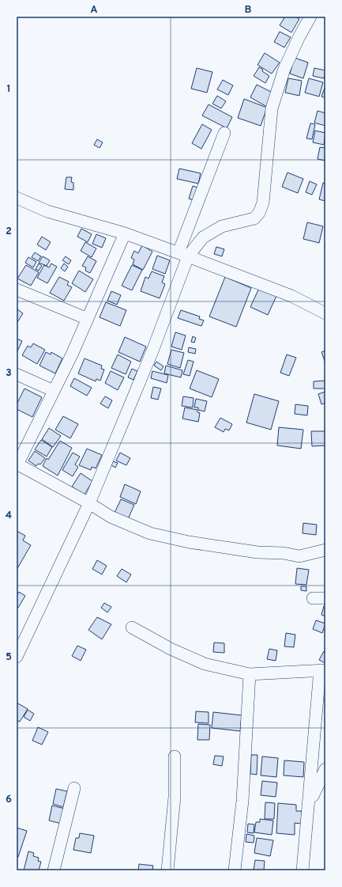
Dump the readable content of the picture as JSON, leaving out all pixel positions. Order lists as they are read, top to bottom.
{
  "grid": {
    "columns": ["A", "B"],
    "rows": [
      "1",
      "2",
      "3",
      "4",
      "5",
      "6"
    ]
  }
}
